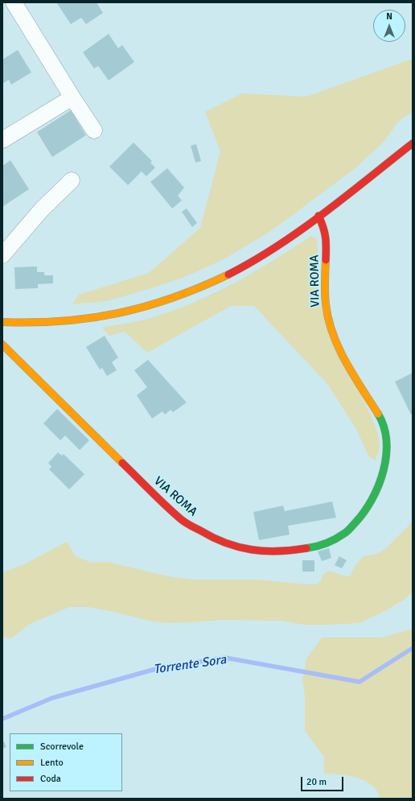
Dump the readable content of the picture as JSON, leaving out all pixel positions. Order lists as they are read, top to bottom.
{
  "streets": {
    "street": ["VIA ROMA"]
  },
  "water": ["Torrente Sora"],
  "legend": ["Scorrevole", "Lento", "Coda"],
  "scale_bar": "20 m",
  "north": "top"
}
